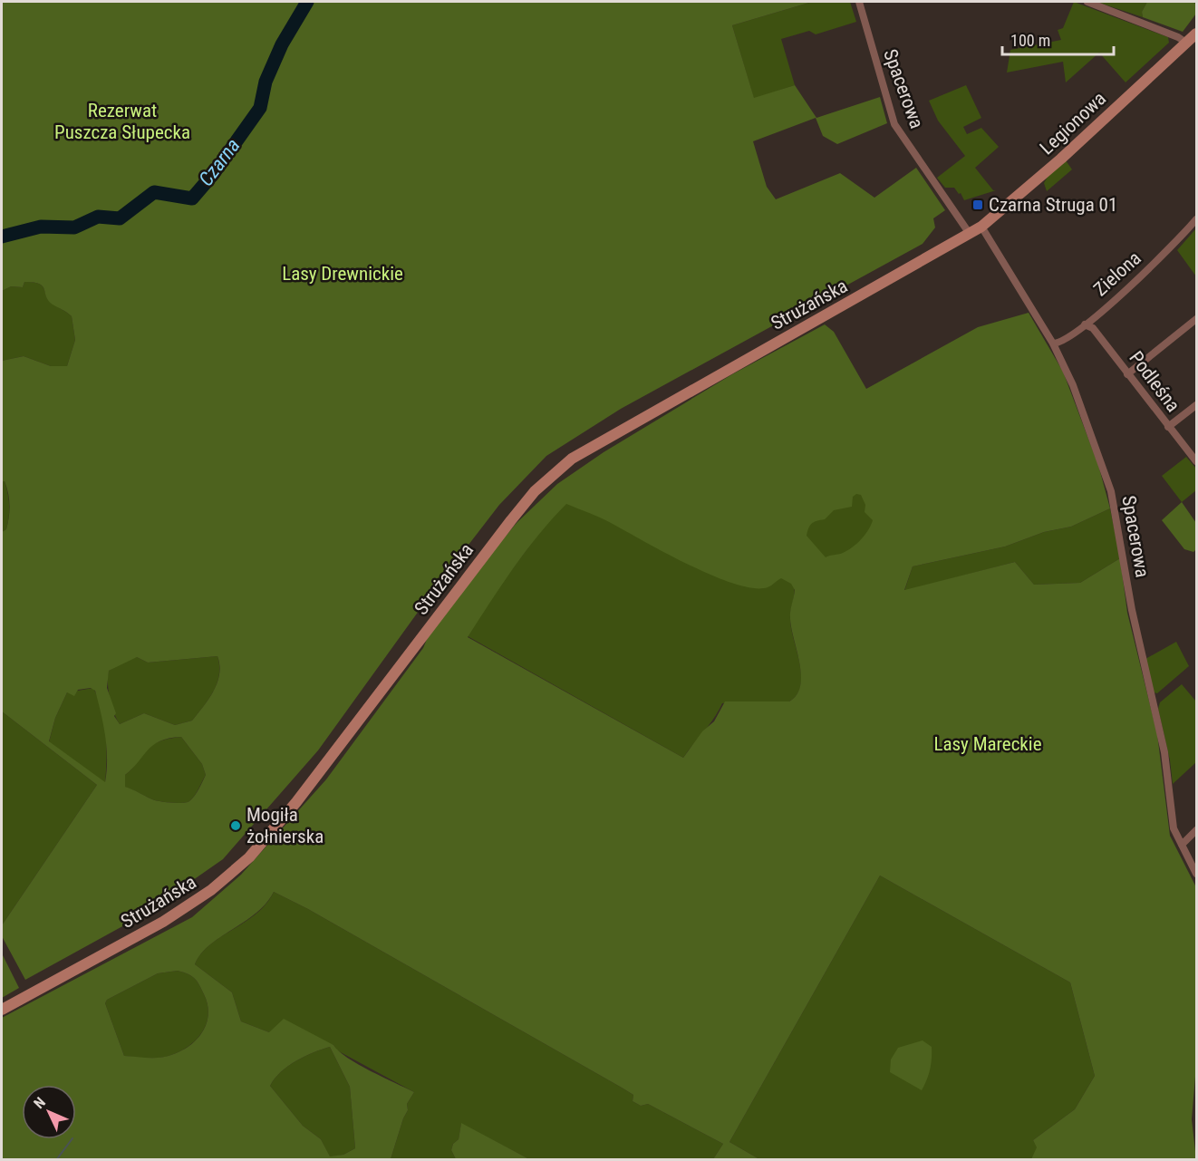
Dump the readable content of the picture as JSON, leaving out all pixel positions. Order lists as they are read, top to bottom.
{
  "streets": {
    "main road": ["Legionowa", "Strużańska"],
    "street": ["Spacerowa", "Zielona", "Podleśna"]
  },
  "crossings": [
    ["Spacerowa", "Legionowa"],
    ["Spacerowa", "Zielona"],
    ["Spacerowa", "Strużańska"],
    ["Legionowa", "Strużańska"],
    ["Zielona", "Podleśna"]
  ],
  "water": ["Czarna"],
  "parks": ["Rezerwat Puszcza Słupecka", "Lasy Drewnickie", "Lasy Mareckie"],
  "places": {
    "transit": ["Czarna Struga 01"],
    "other": ["Mogiła żołnierska"]
  },
  "scale_bar": "100 m",
  "north": "top left"
}
